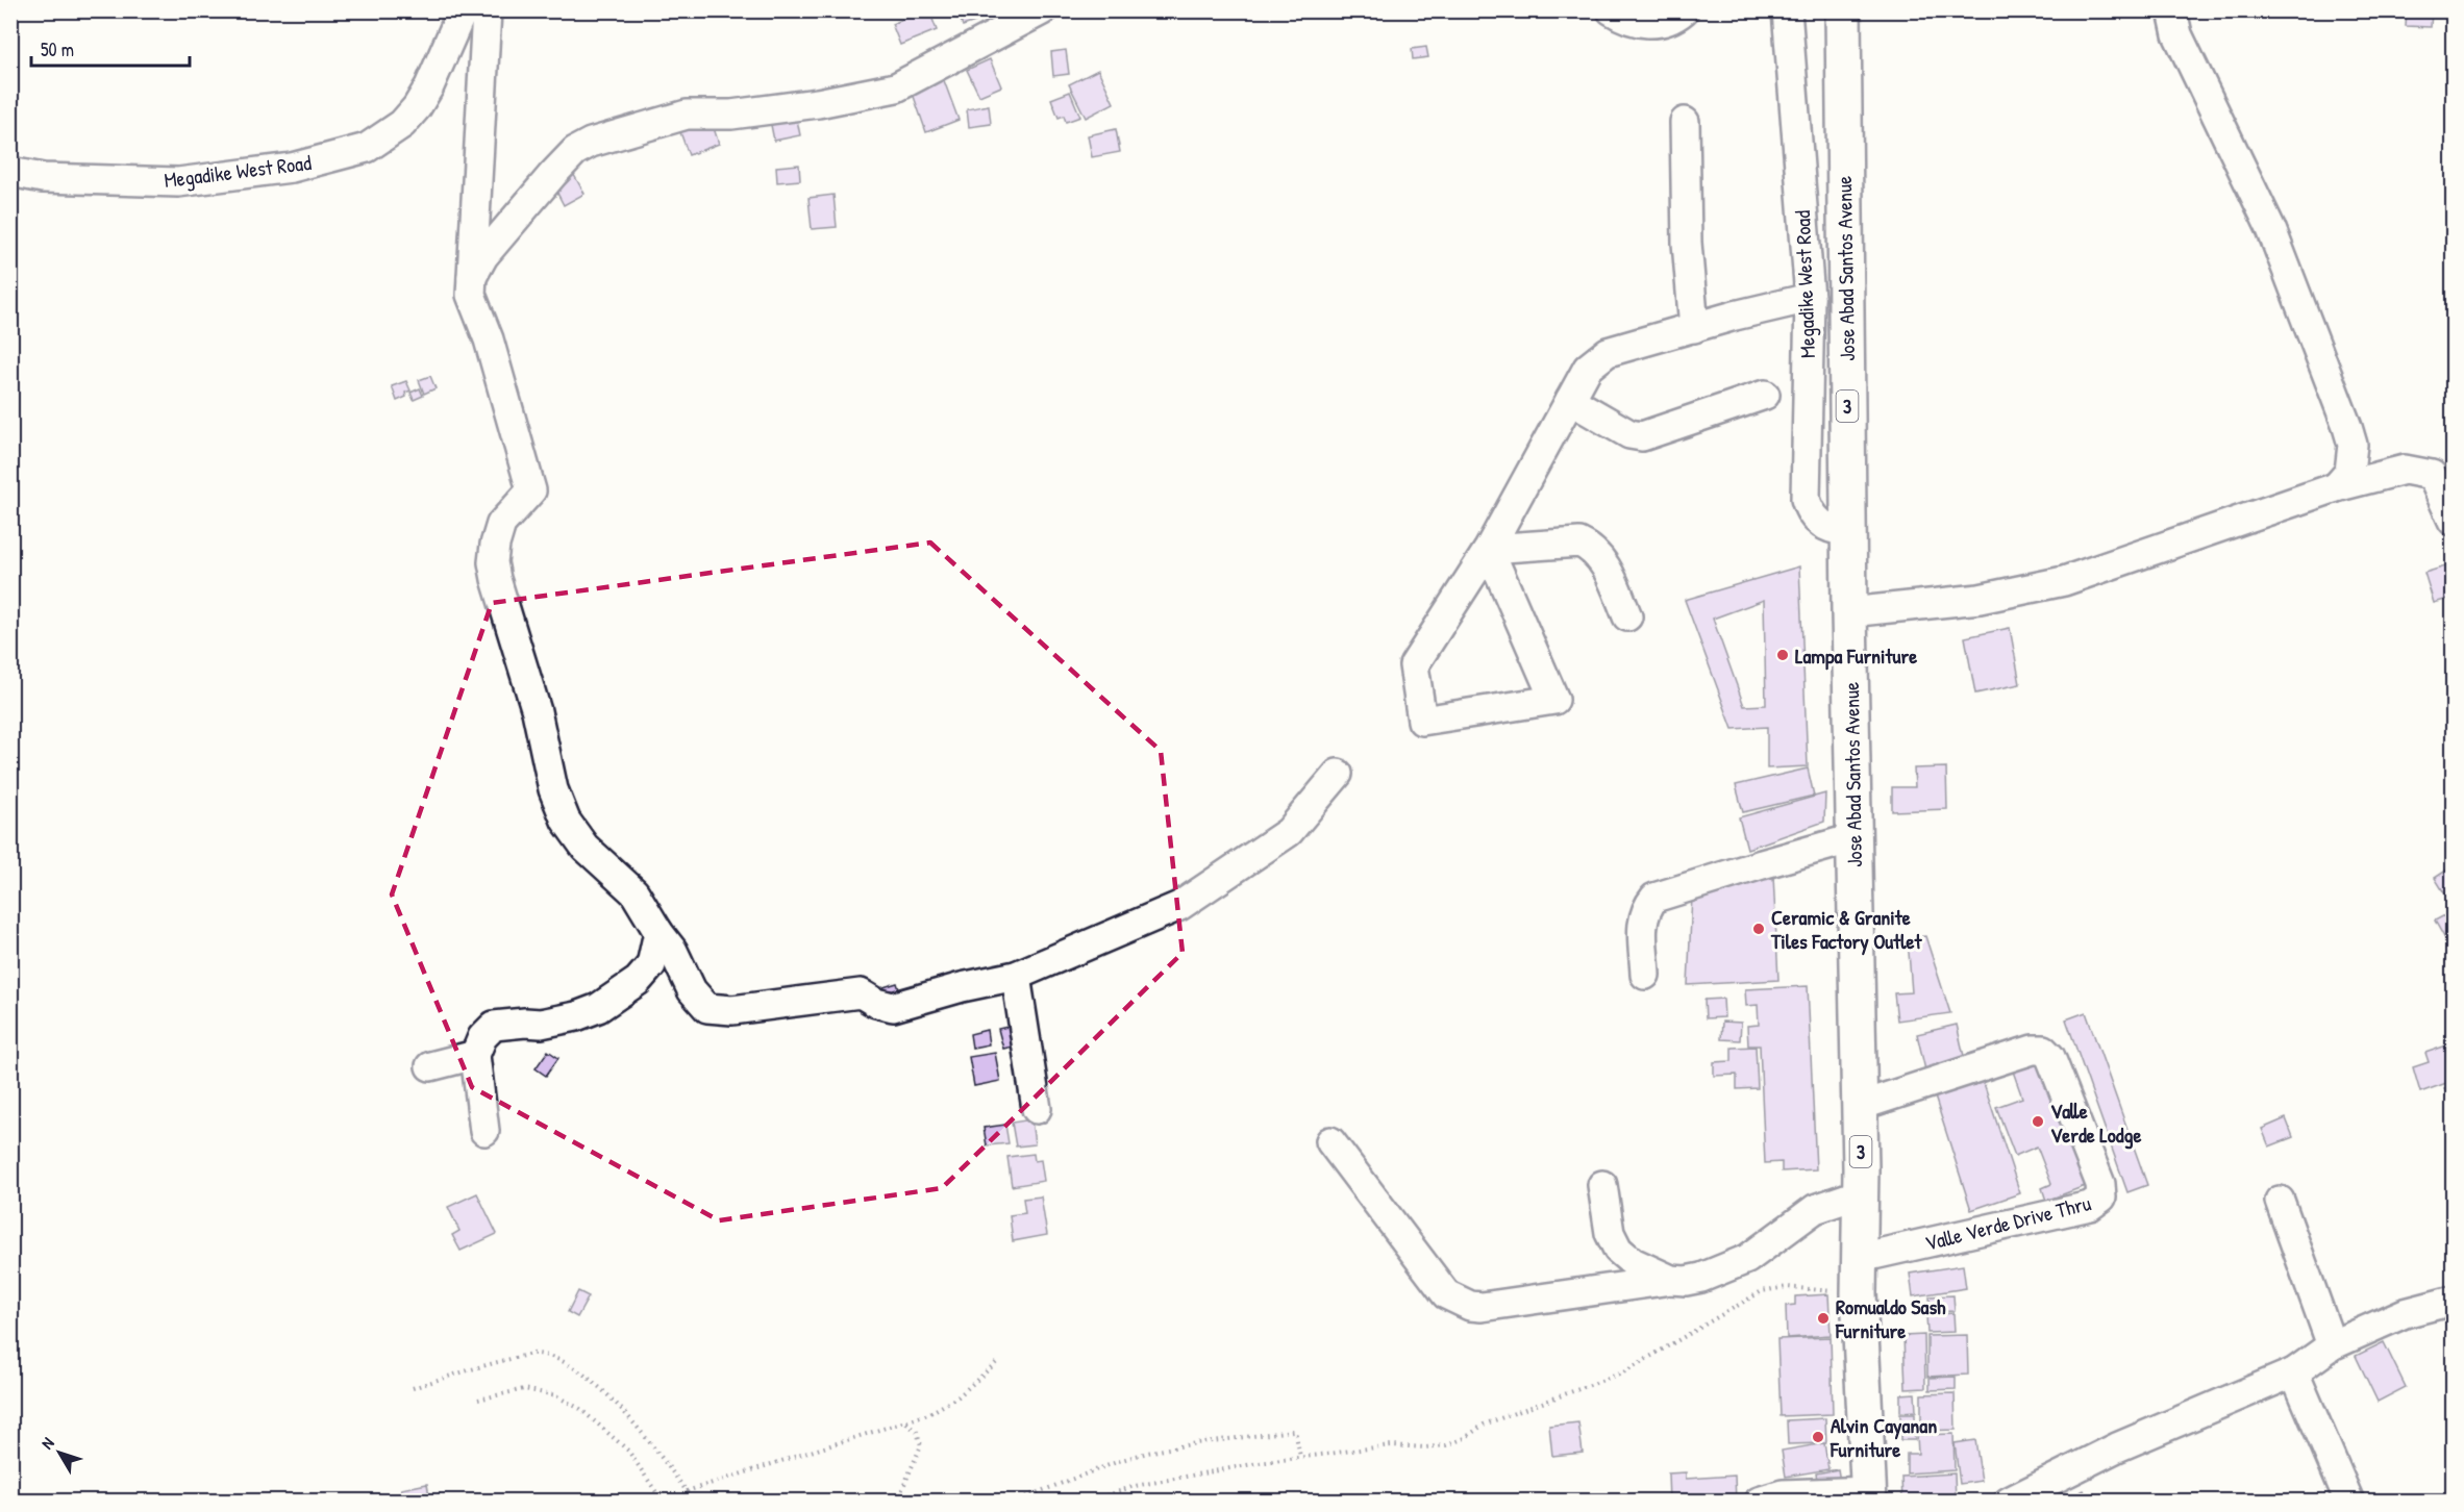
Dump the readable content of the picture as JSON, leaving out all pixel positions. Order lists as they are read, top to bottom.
{
  "streets": {
    "highway": ["Jose Abad Santos Avenue", "3"],
    "street": ["Megadike West Road", "Valle Verde Drive Thru"]
  },
  "crossings": [
    ["Megadike West Road", "Jose Abad Santos Avenue"],
    ["Jose Abad Santos Avenue", "Valle Verde Drive Thru"]
  ],
  "places": [
    "Lampa Furniture",
    "Ceramic & Granite Tiles Factory Outlet",
    "Valle Verde Lodge",
    "Romualdo Sash Furniture",
    "Alvin Cayanan Furniture"
  ],
  "scale_bar": "50 m",
  "north": "top left"
}
